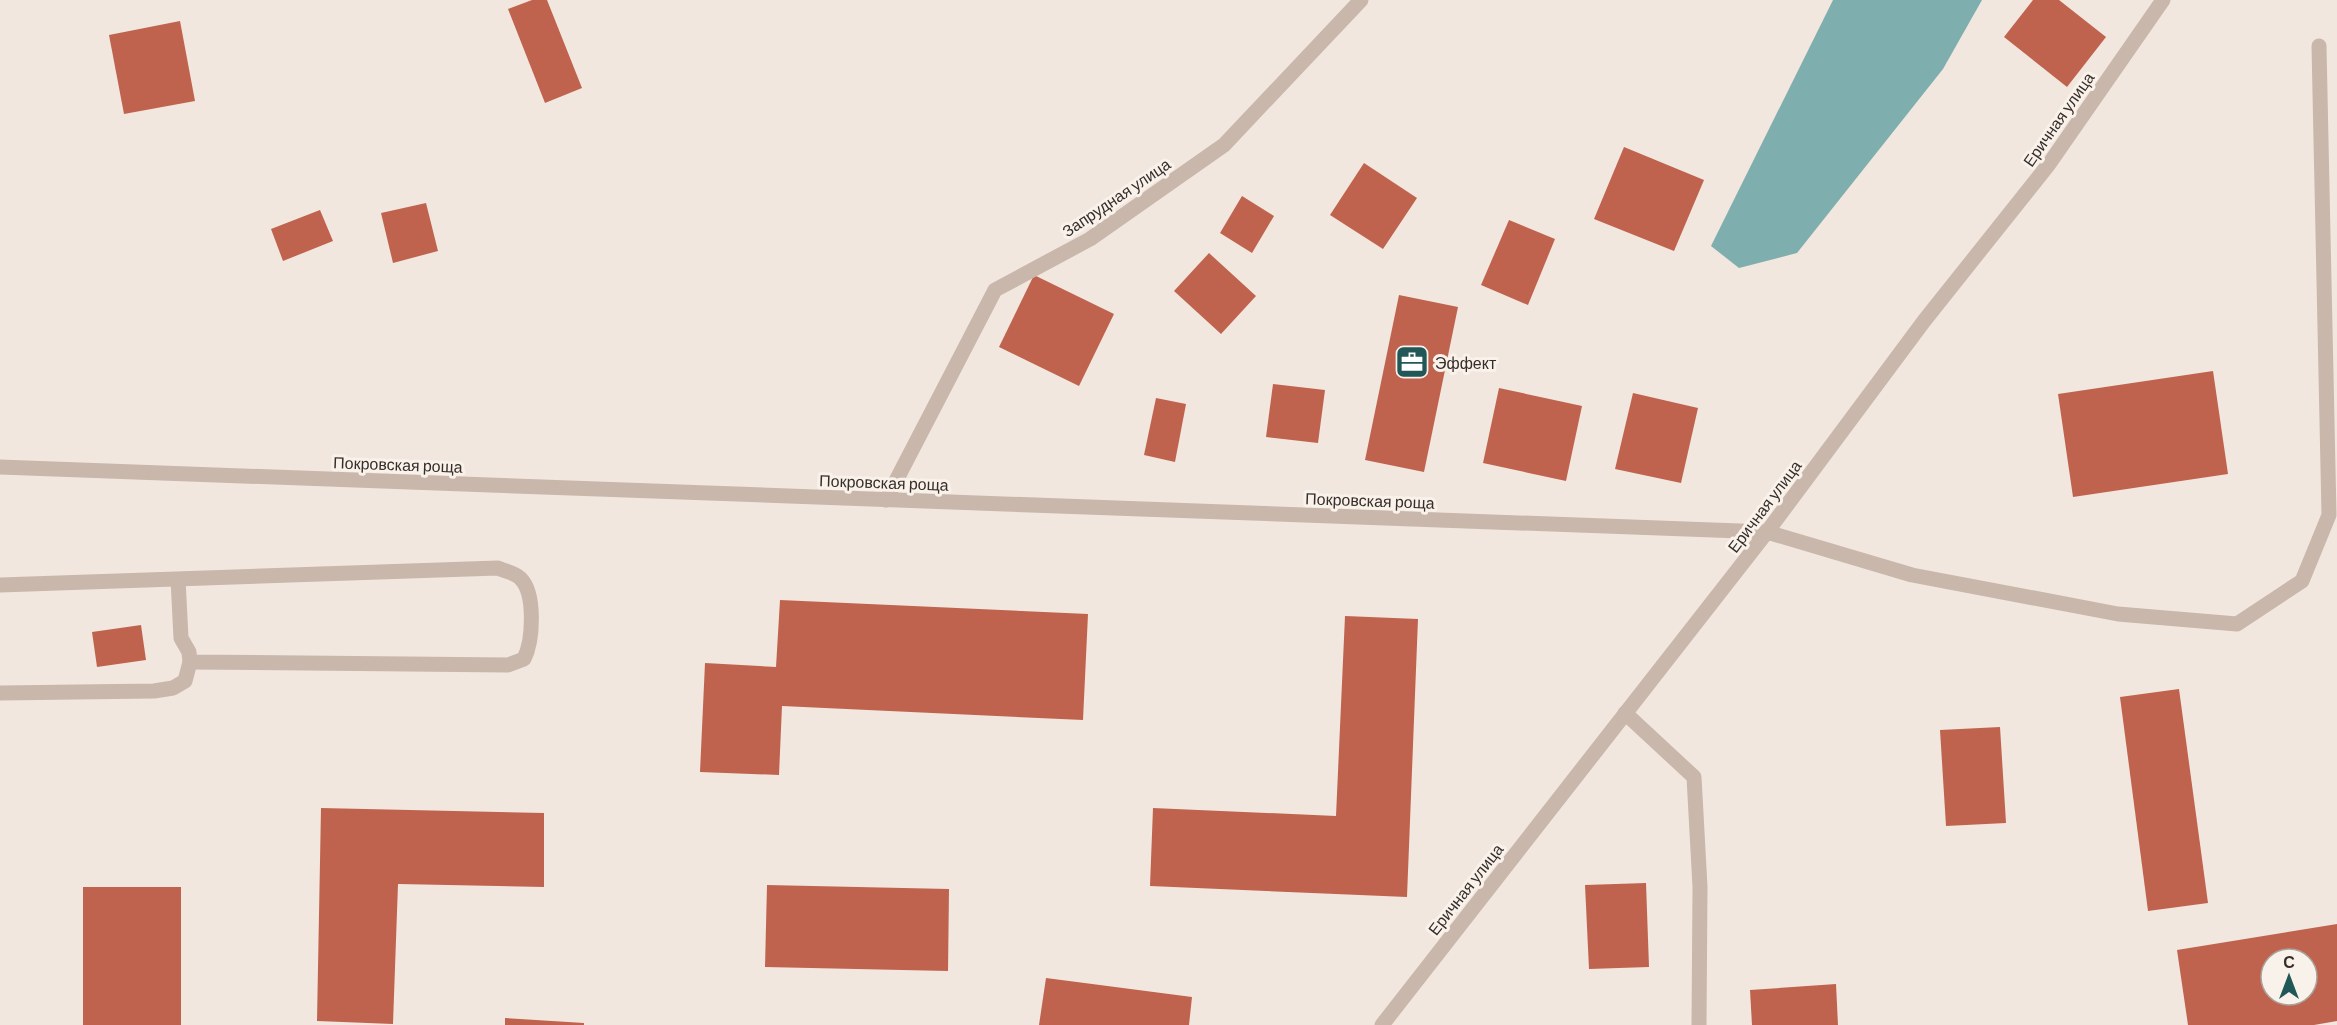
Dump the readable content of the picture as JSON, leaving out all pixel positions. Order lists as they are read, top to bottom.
{
  "streets": {
    "street": ["Еричная улица", "Запрудная улица", "Покровская роща"]
  },
  "crossings": [
    ["Еричная улица", "Покровская роща"],
    ["Запрудная улица", "Покровская роща"]
  ],
  "places": {
    "office": ["Эффект"]
  },
  "north": "top"
}
